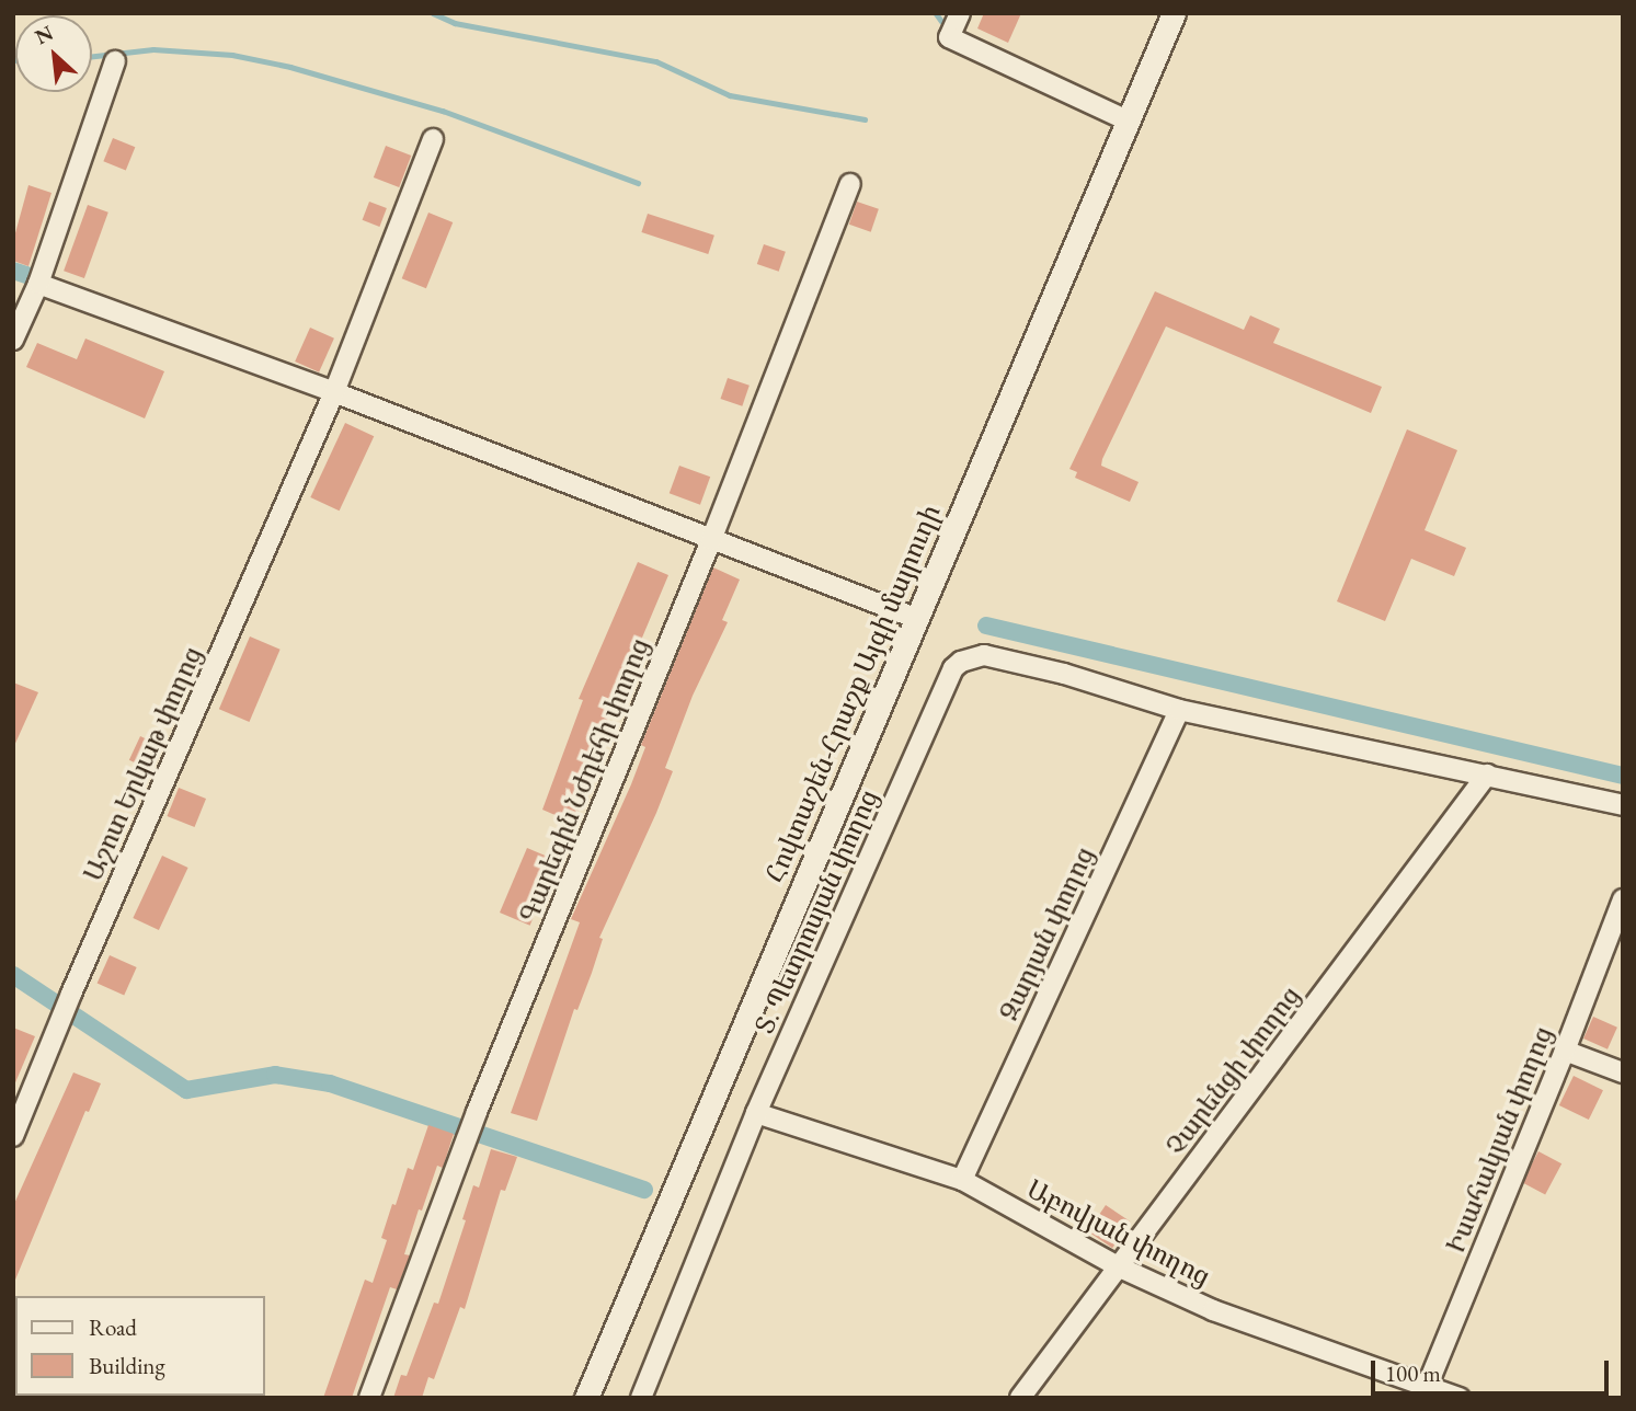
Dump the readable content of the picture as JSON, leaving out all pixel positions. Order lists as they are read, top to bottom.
{
  "streets": {
    "street": [
      "Հովտաշեն-Հրաշք Այգի մայրուղի",
      "Աշոտ Երկաթ փողոց",
      "Գարեգին Նժդեհի փողոց",
      "Տ. Պետրոսյան փողոց",
      "Զարյան փողոց",
      "Չարենցի փողոց",
      "Իսահակյան փողոց",
      "Աբովյան փողոց"
    ]
  },
  "crossings": [
    ["Տ. Պետրոսյան փողոց", "Զարյան փողոց"],
    ["Տ. Պետրոսյան փողոց", "Չարենցի փողոց"],
    ["Տ. Պետրոսյան փողոց", "Աբովյան փողոց"],
    ["Զարյան փողոց", "Աբովյան փողոց"],
    ["Չարենցի փողոց", "Աբովյան փողոց"],
    ["Իսահակյան փողոց", "Աբովյան փողոց"]
  ],
  "legend": ["Road", "Building"],
  "scale_bar": "100 m",
  "north": "top left"
}
